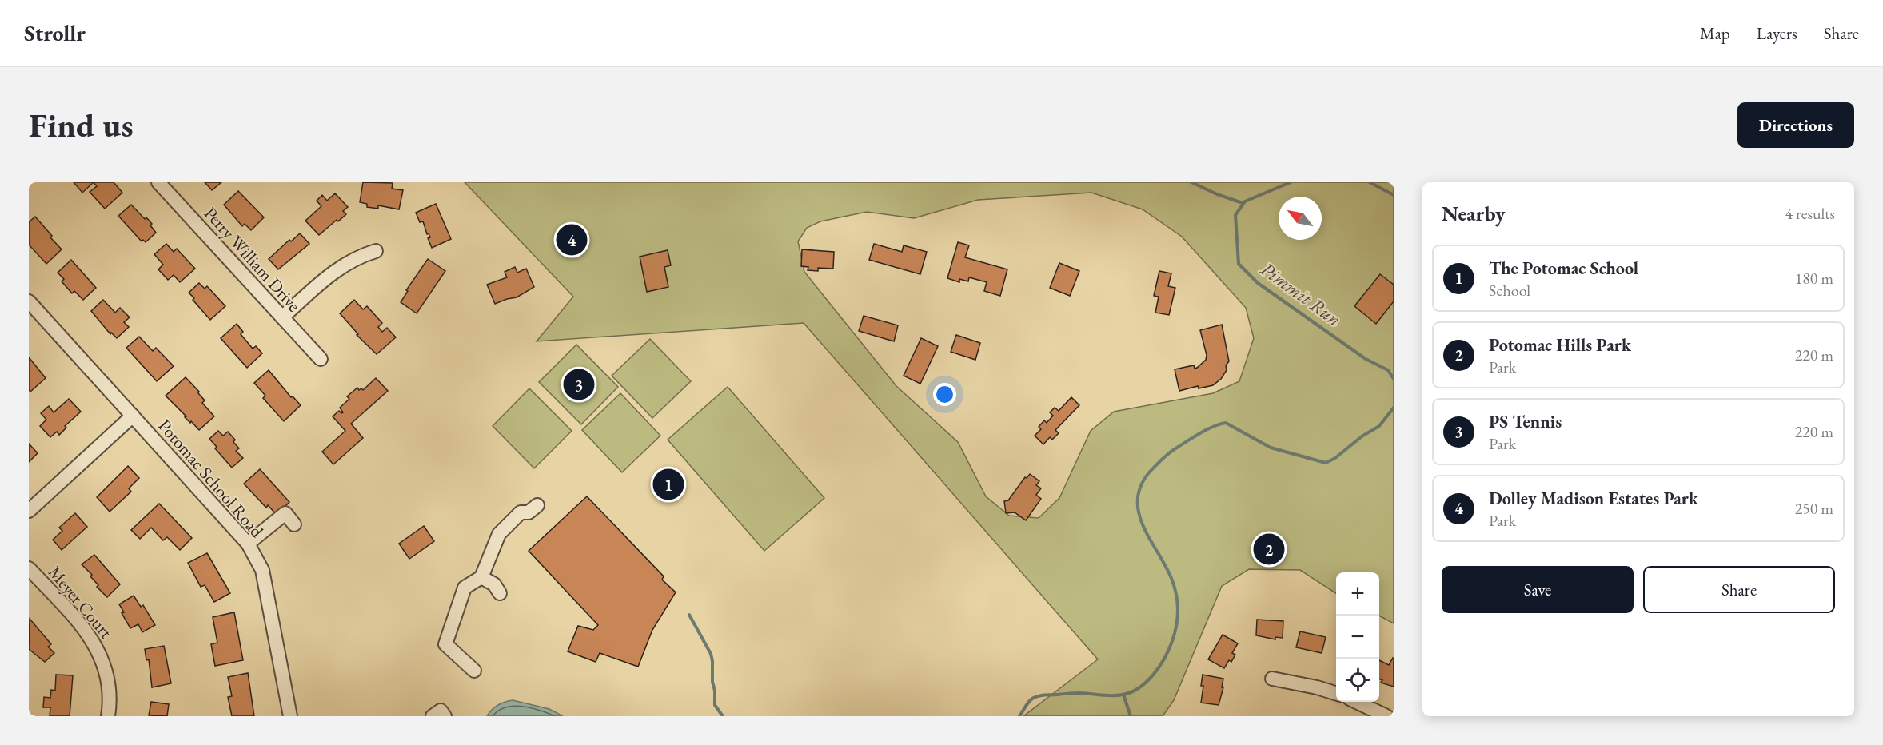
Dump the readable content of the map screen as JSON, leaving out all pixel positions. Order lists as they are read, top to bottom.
{
  "streets": {
    "street": ["Perry William Drive", "Potomac School Road", "Meyer Court"]
  },
  "water": ["Pimmit Run"],
  "north": "top left",
  "page": {
    "header": "Strollr",
    "nav": ["Map", "Layers", "Share"],
    "buttons": [
      "Directions",
      ["Save", "Share"]
    ],
    "title": "Find us",
    "heading": ["Nearby", "4 results"],
    "pins": [
      "4",
      "3",
      "1",
      "2"
    ],
    "list": [
      {
        "mark": "1",
        "name": "The Potomac School",
        "note": "School",
        "value": "180 m"
      },
      {
        "mark": "2",
        "name": "Potomac Hills Park",
        "note": "Park",
        "value": "220 m"
      },
      {
        "mark": "3",
        "name": "PS Tennis",
        "note": "Park",
        "value": "220 m"
      },
      {
        "mark": "4",
        "name": "Dolley Madison Estates Park",
        "note": "Park",
        "value": "250 m"
      }
    ],
    "map_buttons": ["+", "−"]
  }
}
